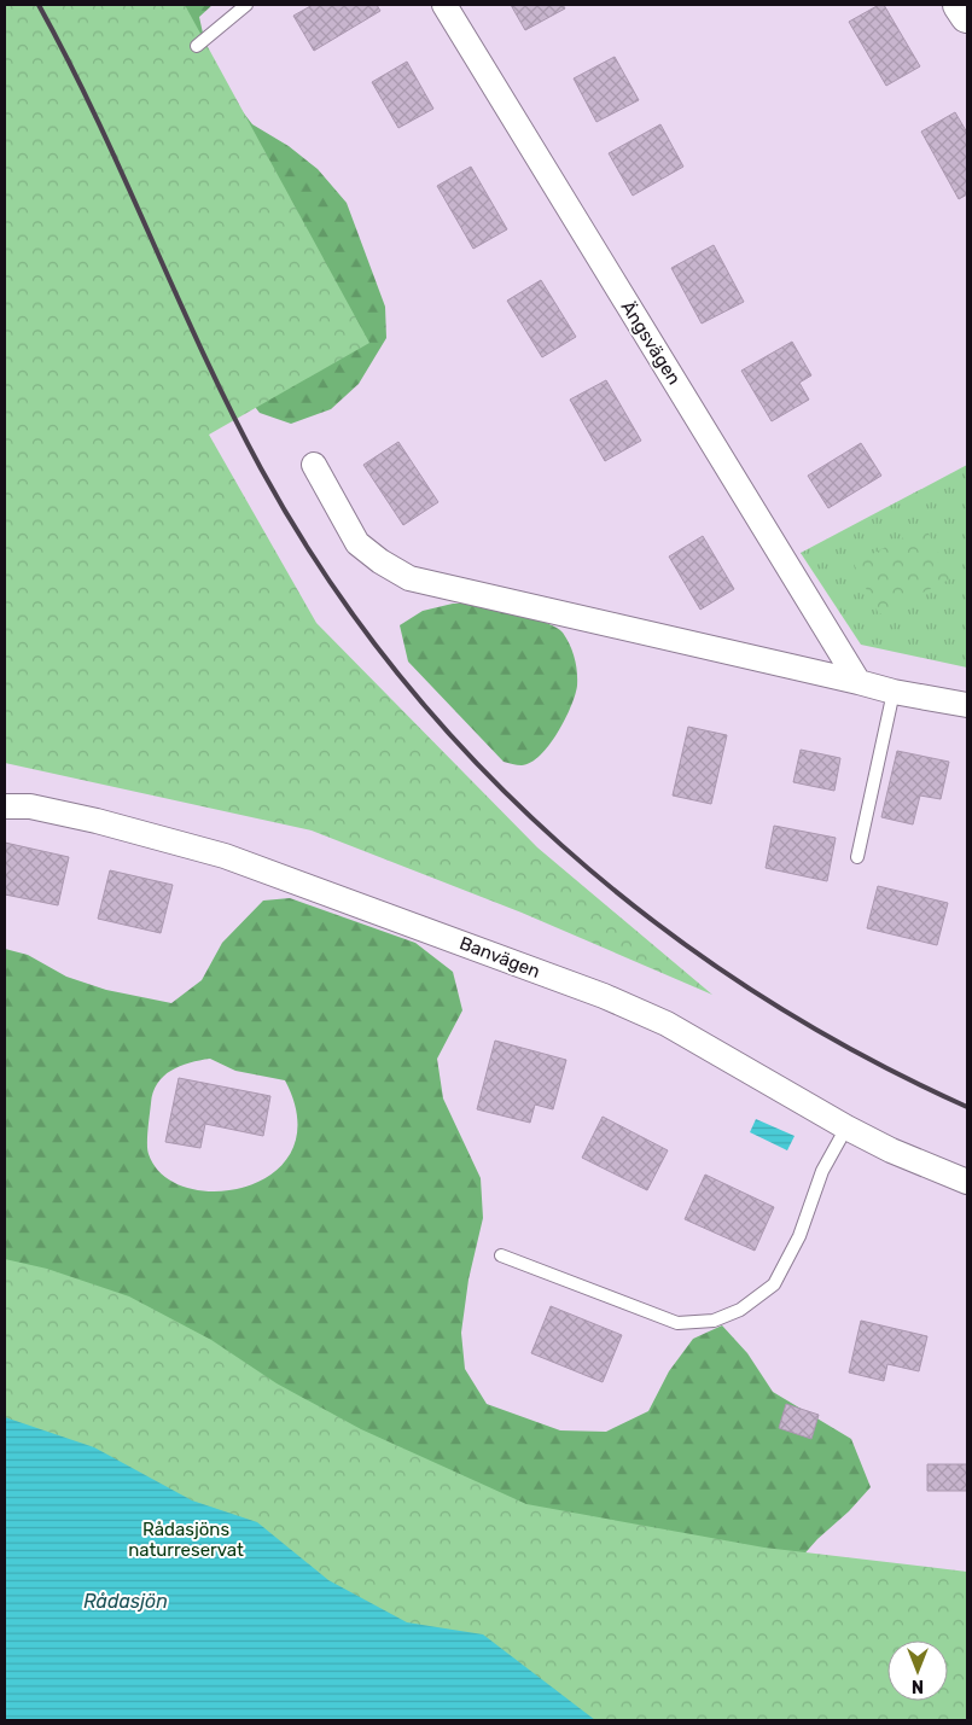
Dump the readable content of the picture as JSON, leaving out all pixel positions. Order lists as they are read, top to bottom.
{
  "streets": {
    "street": ["Ängsvägen", "Banvägen"]
  },
  "water": ["Rådasjön"],
  "parks": ["Rådasjöns naturreservat"],
  "north": "bottom"
}
